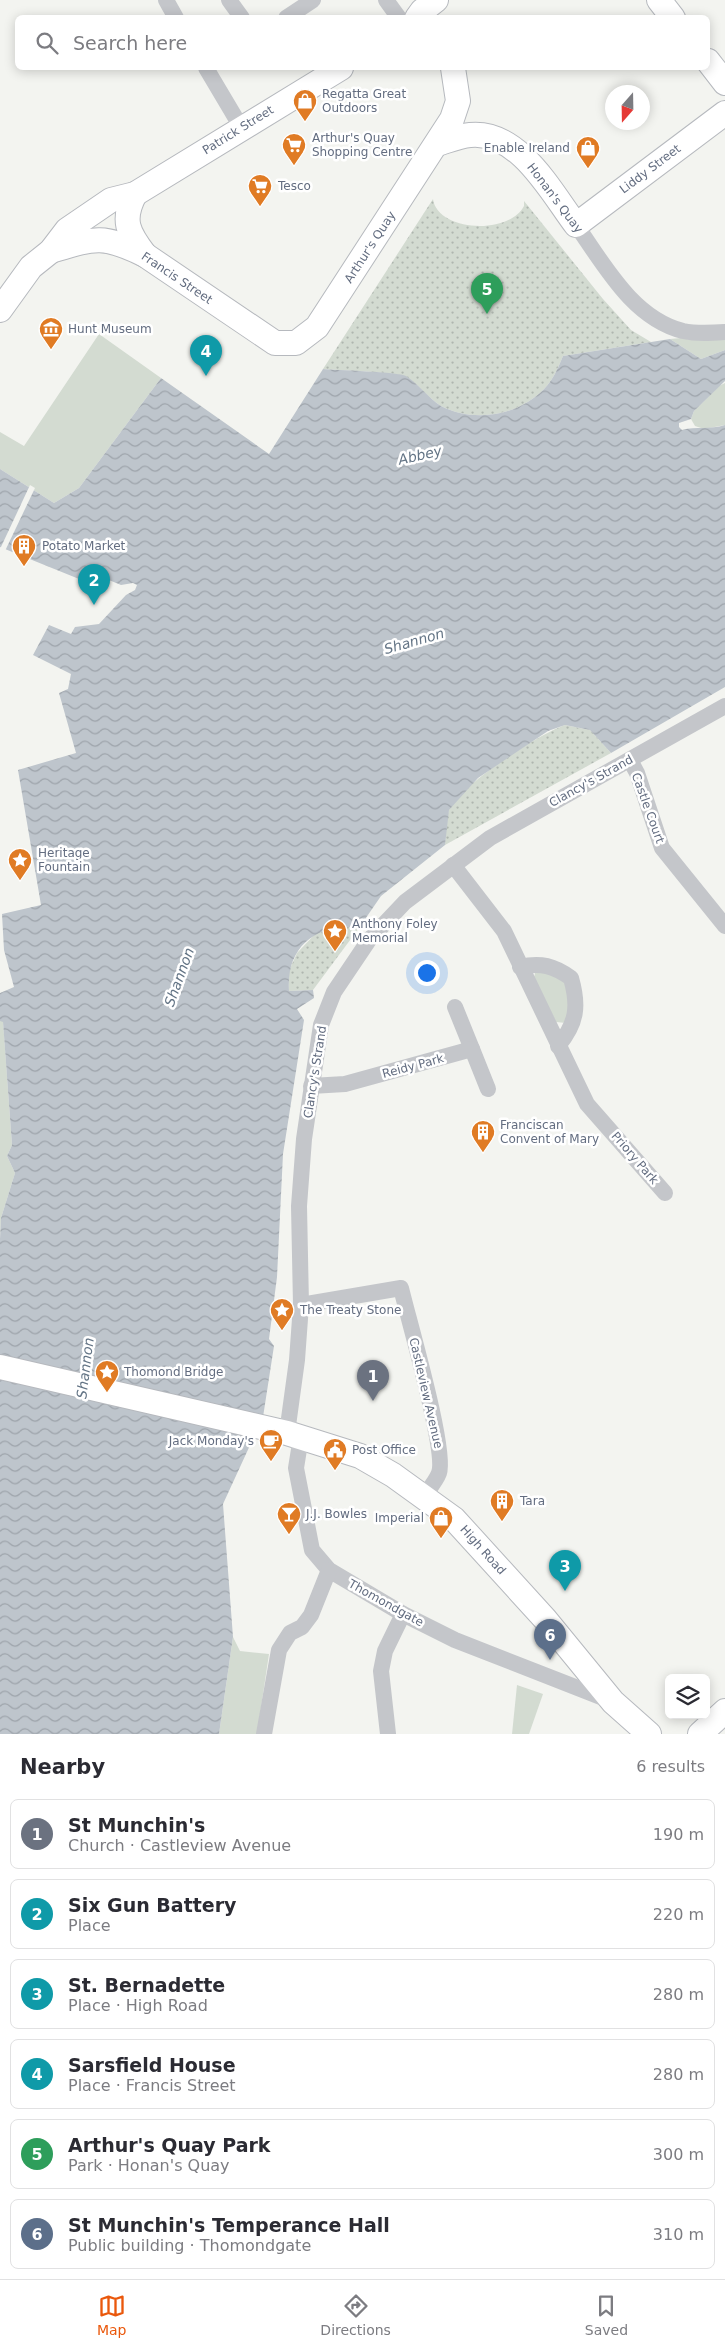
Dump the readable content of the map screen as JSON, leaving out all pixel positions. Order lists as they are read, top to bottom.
{
  "streets": {
    "main road": [
      "Patrick Street",
      "Liddy Street",
      "Honan's Quay",
      "Arthur's Quay",
      "Francis Street",
      "High Road"
    ],
    "street": [
      "Clancy's Strand",
      "Castle Court",
      "Reidy Park",
      "Priory Park",
      "Castleview Avenue",
      "Thomondgate"
    ]
  },
  "crossings": [
    ["Patrick Street", "Francis Street"],
    ["Liddy Street", "Honan's Quay"],
    ["Honan's Quay", "Arthur's Quay"],
    ["Arthur's Quay", "Francis Street"],
    ["Clancy's Strand", "Castle Court"],
    ["Clancy's Strand", "Reidy Park"],
    ["Clancy's Strand", "Priory Park"],
    ["Clancy's Strand", "Castleview Avenue"],
    ["Clancy's Strand", "High Road"],
    ["Clancy's Strand", "Thomondgate"],
    ["Castleview Avenue", "High Road"],
    ["High Road", "Thomondgate"]
  ],
  "water": ["Abbey", "Shannon"],
  "places": {
    "shop": ["Regatta Great Outdoors", "Enable Ireland", "Imperial"],
    "supermarket": ["Arthur's Quay Shopping Centre", "Tesco"],
    "museum": ["Hunt Museum"],
    "building": ["Potato Market", "Franciscan Convent of Mary", "Tara"],
    "place": [
      "Heritage Fountain",
      "Anthony Foley Memorial",
      "The Treaty Stone",
      "Thomond Bridge"
    ],
    "cafe": ["Jack Monday's"],
    "public building": ["Post Office"],
    "bar": ["J.J. Bowles"]
  },
  "north": "bottom",
  "page": {
    "search": "Search here",
    "pins": [
      "5",
      "4",
      "2",
      "1",
      "3",
      "6"
    ],
    "heading": ["Nearby", "6 results"],
    "list": [
      {
        "mark": "1",
        "name": "St Munchin's",
        "note": "Church · Castleview Avenue",
        "value": "190 m"
      },
      {
        "mark": "2",
        "name": "Six Gun Battery",
        "note": "Place",
        "value": "220 m"
      },
      {
        "mark": "3",
        "name": "St. Bernadette",
        "note": "Place · High Road",
        "value": "280 m"
      },
      {
        "mark": "4",
        "name": "Sarsfield House",
        "note": "Place · Francis Street",
        "value": "280 m"
      },
      {
        "mark": "5",
        "name": "Arthur's Quay Park",
        "note": "Park · Honan's Quay",
        "value": "300 m"
      },
      {
        "mark": "6",
        "name": "St Munchin's Temperance Hall",
        "note": "Public building · Thomondgate",
        "value": "310 m"
      }
    ],
    "nav": ["Map", "Directions", "Saved"]
  }
}
